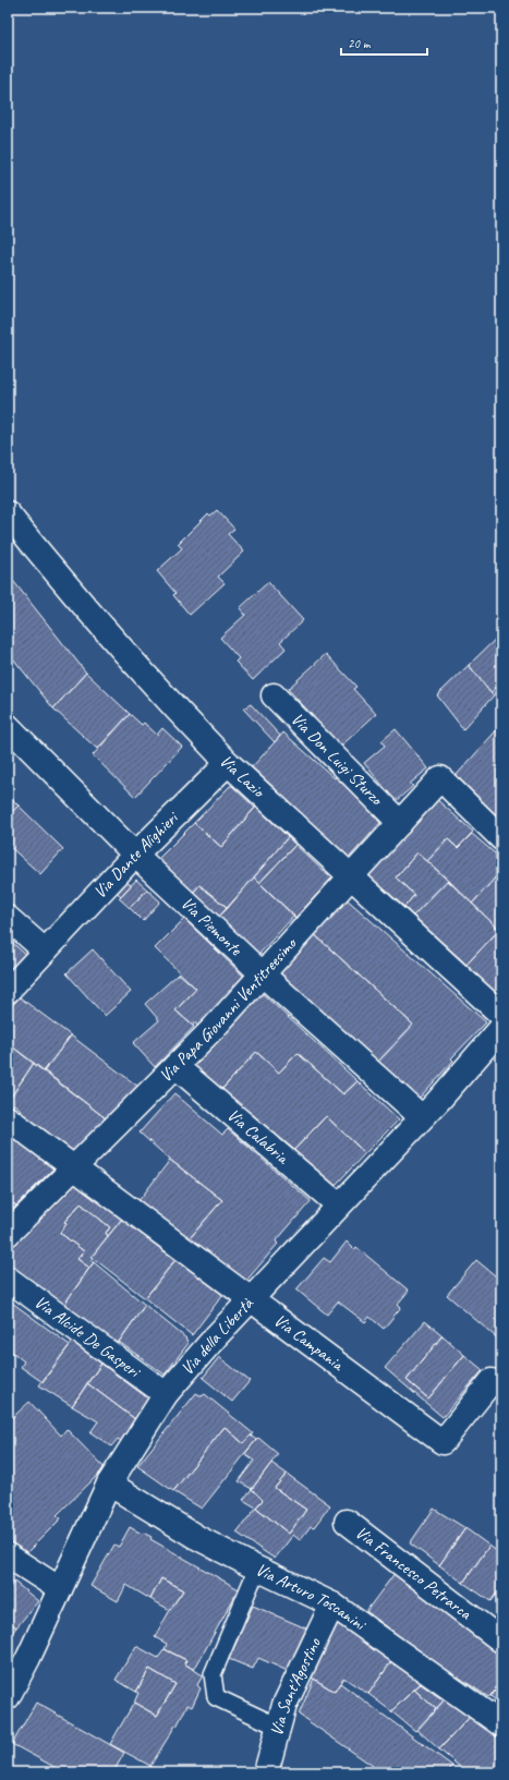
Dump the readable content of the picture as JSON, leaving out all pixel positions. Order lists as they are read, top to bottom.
{
  "streets": {
    "street": [
      "Via Don Luigi Sturzo",
      "Via Lazio",
      "Via Dante Alighieri",
      "Via Piemonte",
      "Via Papa Giovanni Ventitreesimo",
      "Via Calabria",
      "Via Alcide De Gasperi",
      "Via della Libertà",
      "Via Campania",
      "Via Francesco Petrarca",
      "Via Arturo Toscanini",
      "Via Sant'Agostino"
    ]
  },
  "crossings": [
    ["Via Don Luigi Sturzo", "Via Papa Giovanni Ventitreesimo"],
    ["Via Lazio", "Via Dante Alighieri"],
    ["Via Lazio", "Via Papa Giovanni Ventitreesimo"],
    ["Via Dante Alighieri", "Via Piemonte"],
    ["Via Piemonte", "Via Papa Giovanni Ventitreesimo"],
    ["Via Piemonte", "Via della Libertà"],
    ["Via Papa Giovanni Ventitreesimo", "Via Calabria"],
    ["Via Papa Giovanni Ventitreesimo", "Via Campania"],
    ["Via Calabria", "Via della Libertà"],
    ["Via Alcide De Gasperi", "Via della Libertà"],
    ["Via della Libertà", "Via Campania"],
    ["Via della Libertà", "Via Arturo Toscanini"],
    ["Via Arturo Toscanini", "Via Sant'Agostino"]
  ],
  "scale_bar": "20 m"
}
